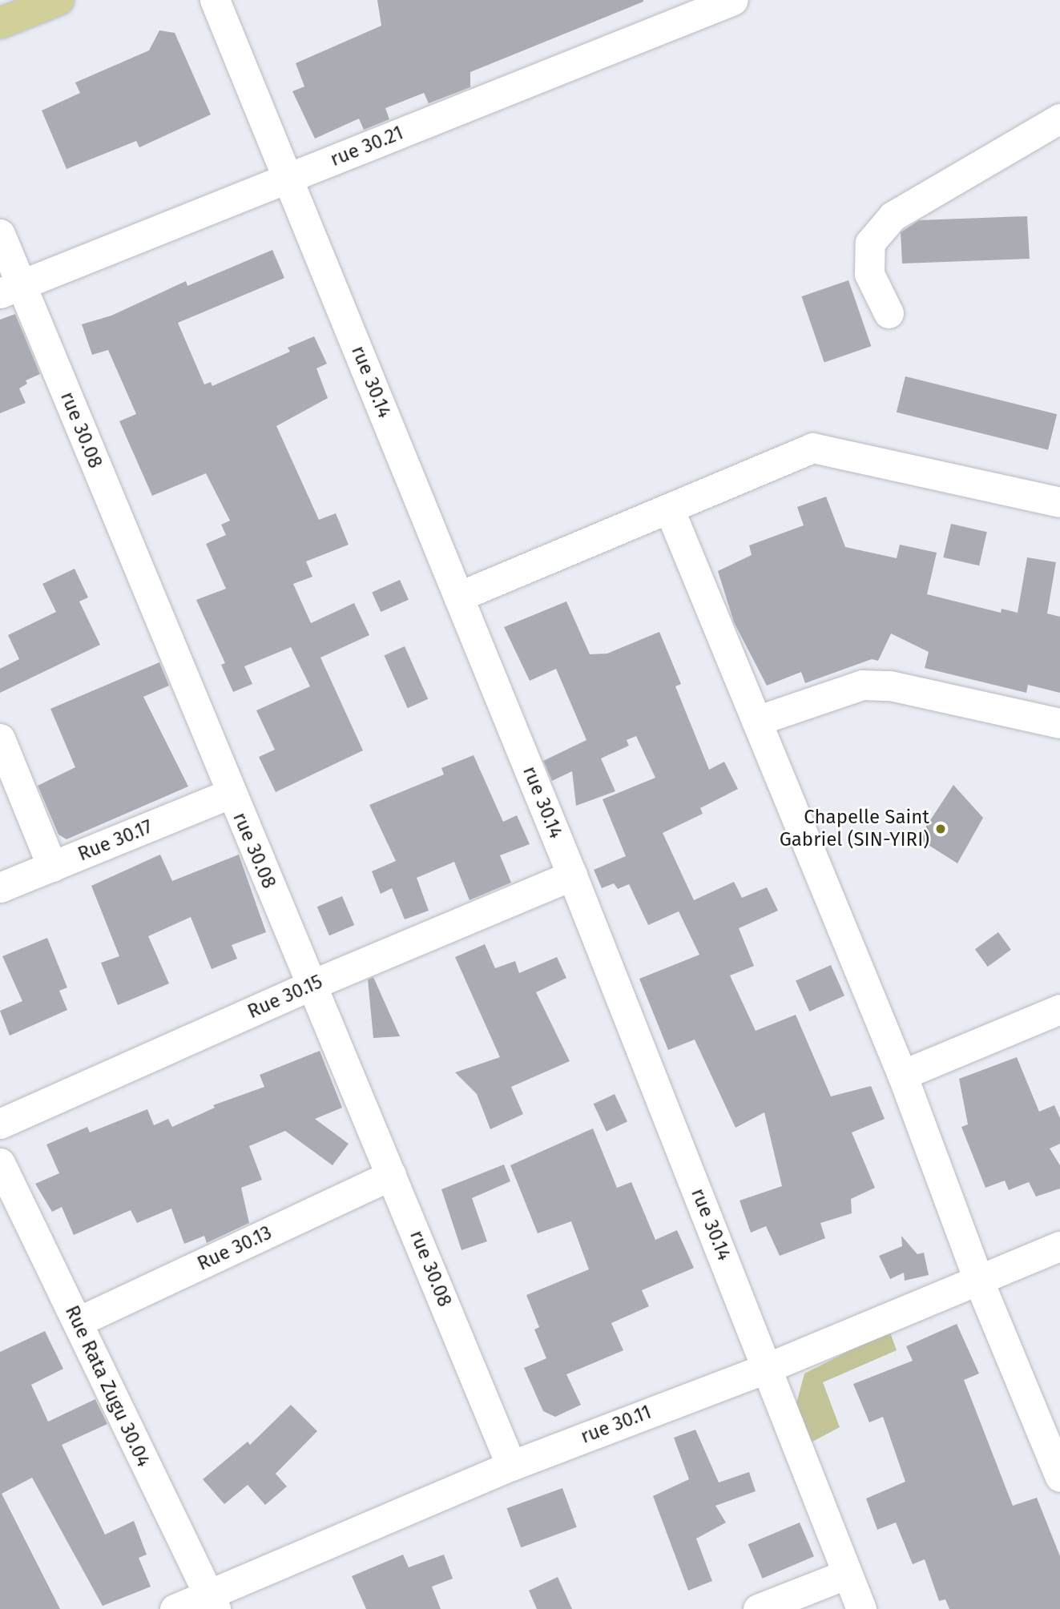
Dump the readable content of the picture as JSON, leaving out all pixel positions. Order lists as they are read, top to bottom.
{
  "streets": {
    "street": [
      "rue 30.21",
      "rue 30.14",
      "rue 30.08",
      "Rue 30.17",
      "Rue 30.15",
      "Rue 30.13",
      "Rue Rata Zugu 30.04",
      "rue 30.11"
    ]
  },
  "crossings": [
    ["rue 30.21", "rue 30.14"],
    ["rue 30.21", "rue 30.08"],
    ["rue 30.14", "Rue 30.15"],
    ["rue 30.14", "rue 30.11"],
    ["rue 30.08", "Rue 30.17"],
    ["rue 30.08", "Rue 30.15"],
    ["rue 30.08", "Rue 30.13"],
    ["rue 30.08", "rue 30.11"],
    ["Rue 30.13", "Rue Rata Zugu 30.04"],
    ["Rue Rata Zugu 30.04", "rue 30.11"]
  ],
  "places": ["Chapelle Saint Gabriel (SIN-YIRI)"]
}
